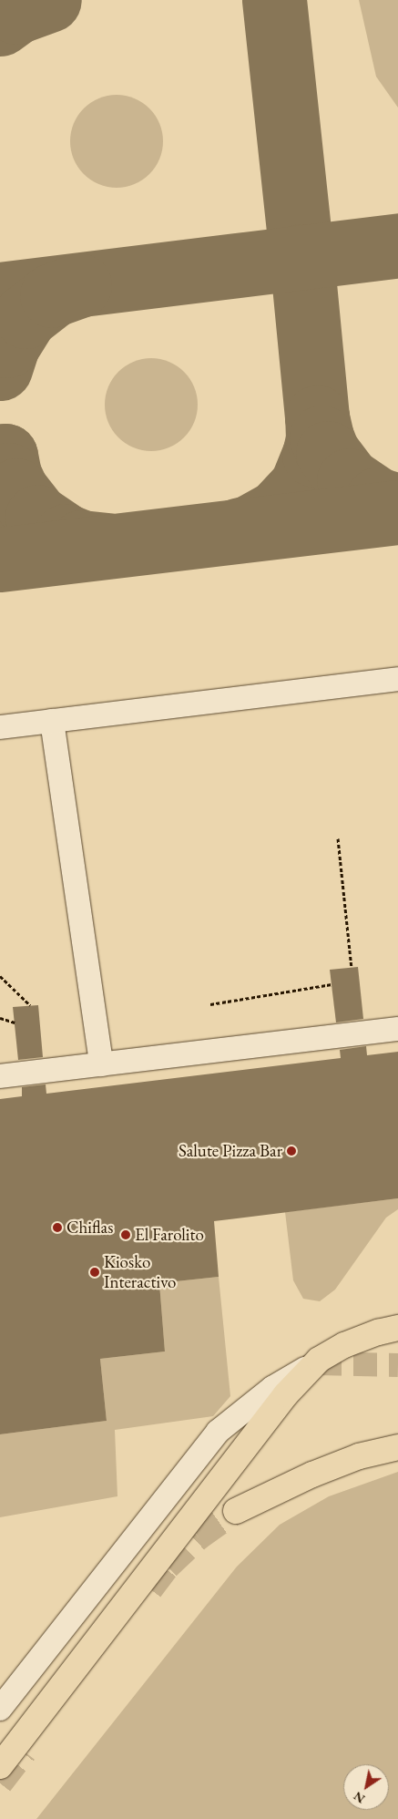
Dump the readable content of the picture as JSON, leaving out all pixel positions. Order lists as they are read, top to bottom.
{
  "places": [
    "Salute Pizza Bar",
    "Chiflas",
    "El Farolito",
    "Kiosko Interactivo"
  ],
  "north": "bottom left"
}
